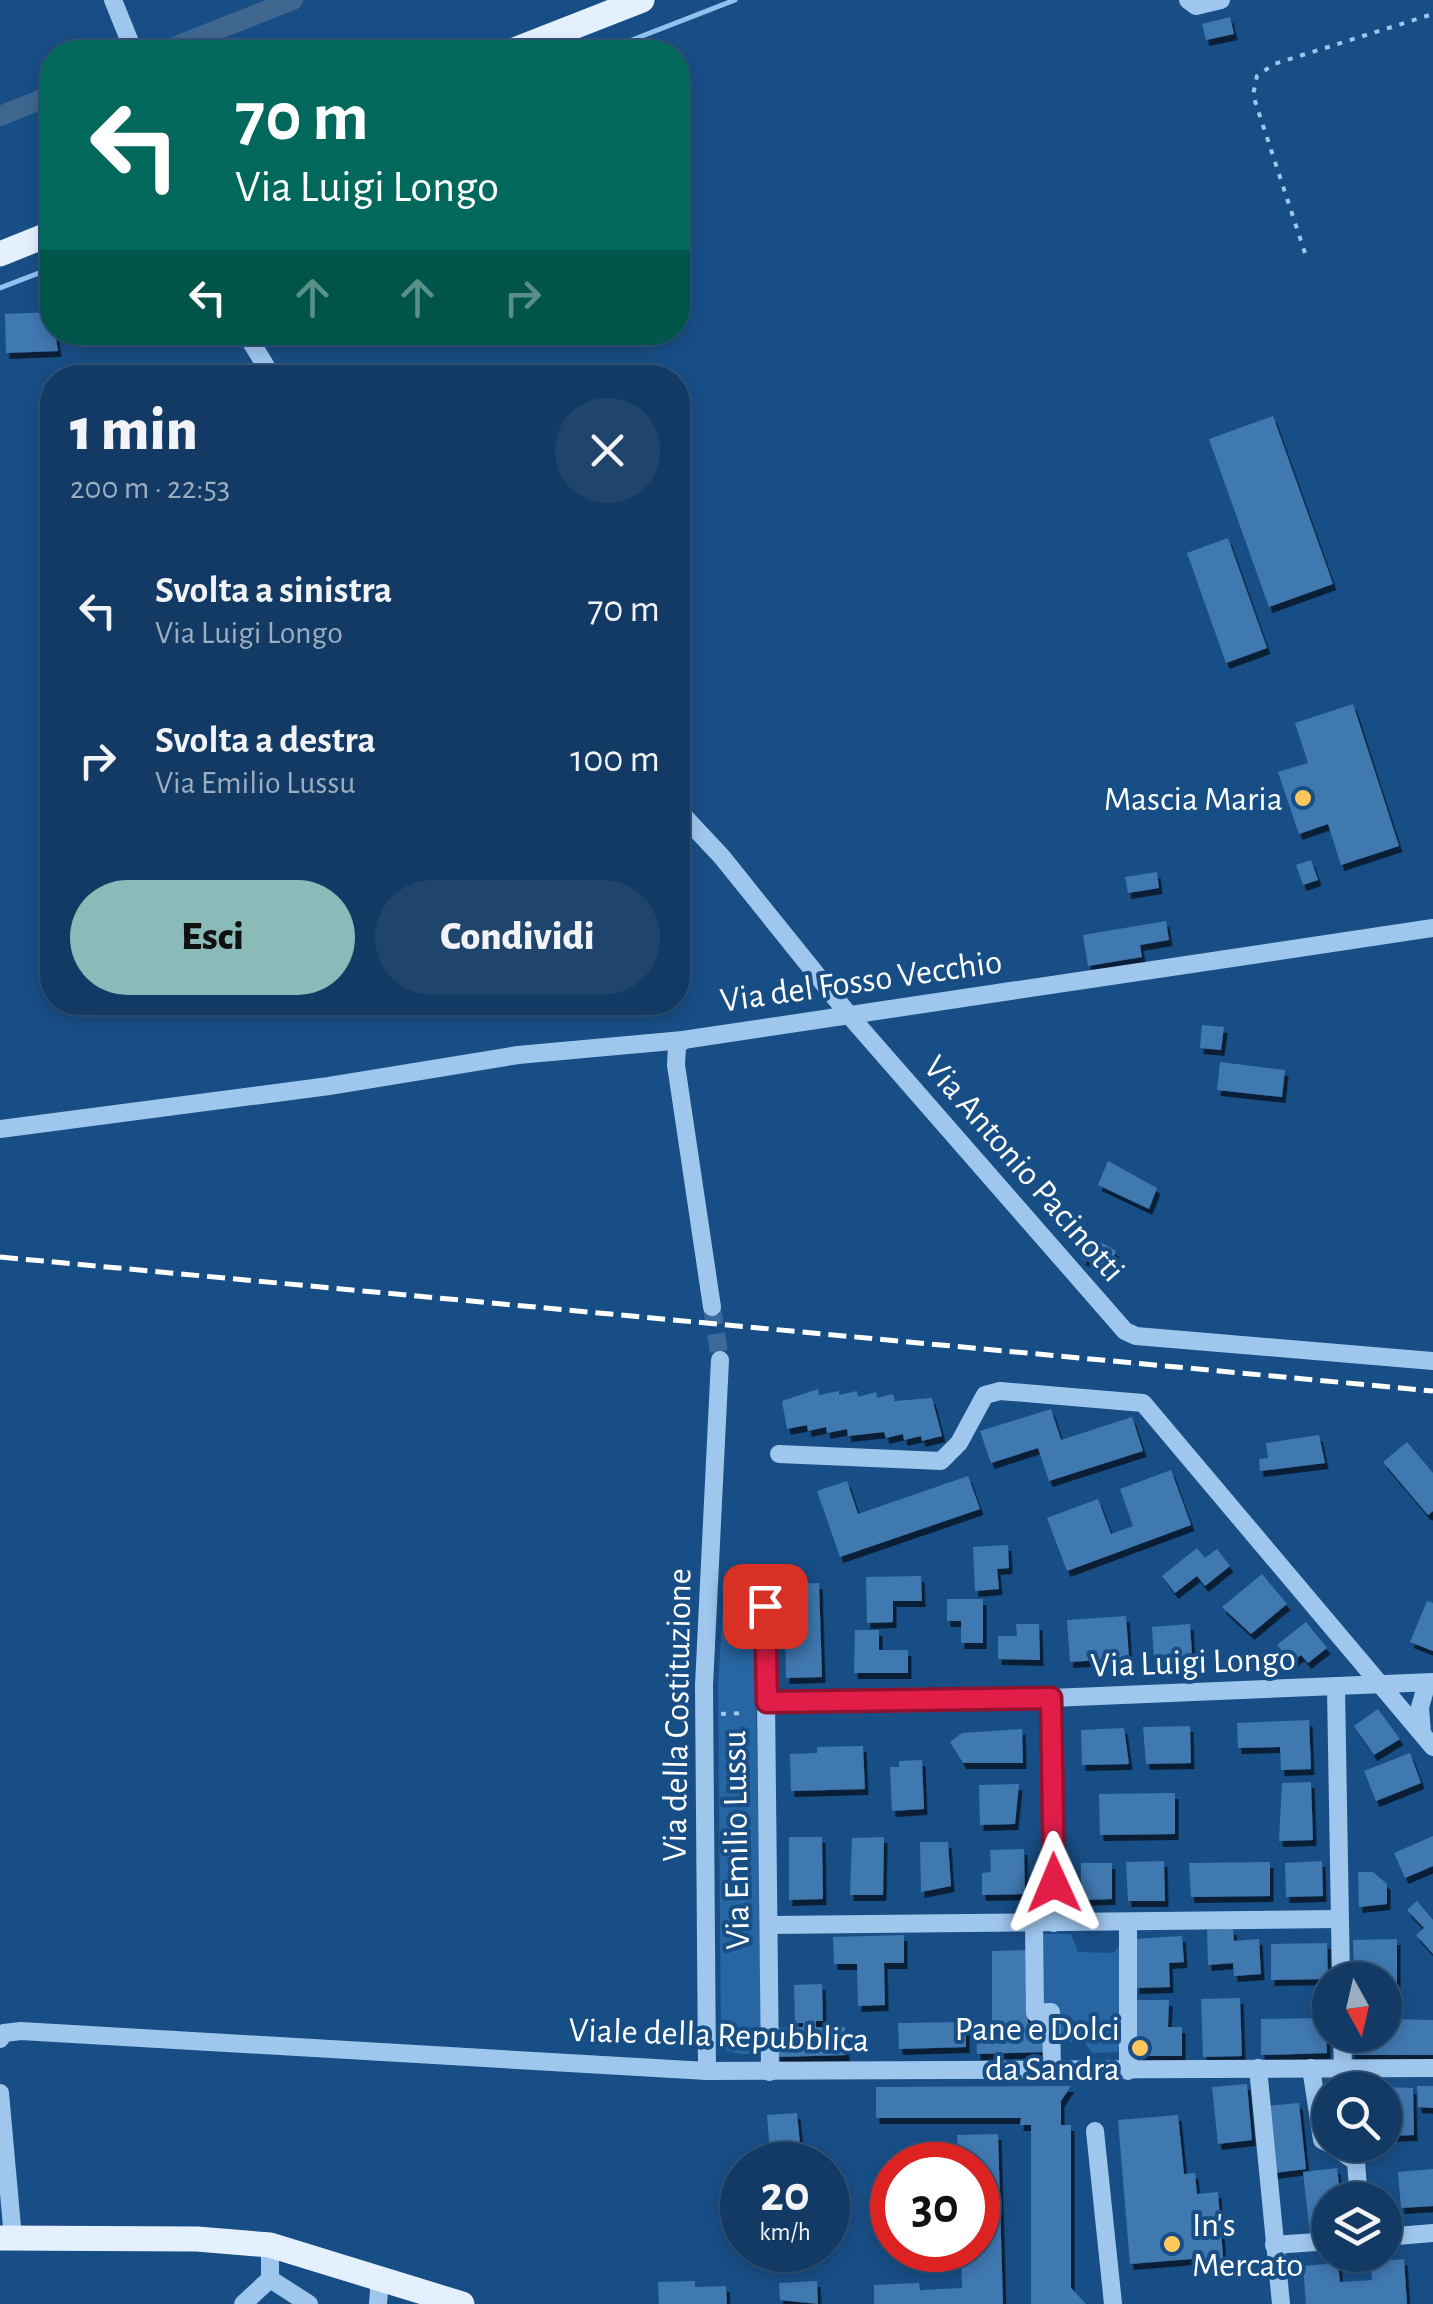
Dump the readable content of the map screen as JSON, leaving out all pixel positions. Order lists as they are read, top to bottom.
{
  "streets": {
    "street": [
      "Via del Fosso Vecchio",
      "Via Antonio Pacinotti",
      "Via Luigi Longo",
      "Via della Costituzione",
      "Via Emilio Lussu",
      "Viale della Repubblica"
    ]
  },
  "crossings": [
    ["Via del Fosso Vecchio", "Via Antonio Pacinotti"],
    ["Via Luigi Longo", "Via Emilio Lussu"],
    ["Via della Costituzione", "Viale della Repubblica"],
    ["Via Emilio Lussu", "Viale della Repubblica"]
  ],
  "places": ["Mascia Maria", "Pane e Dolci da Sandra", "In's Mercato"],
  "north": "bottom",
  "page": {
    "turn": ["70 m", "Via Luigi Longo"],
    "heading": ["1 min", "200 m · 22:53"],
    "list": [
      {
        "name": "Svolta a sinistra",
        "note": "Via Luigi Longo",
        "value": "70 m"
      },
      {
        "name": "Svolta a destra",
        "note": "Via Emilio Lussu",
        "value": "100 m"
      }
    ],
    "buttons": ["Esci", "Condividi"],
    "speed": "20 km/h",
    "limit": "30"
  }
}
